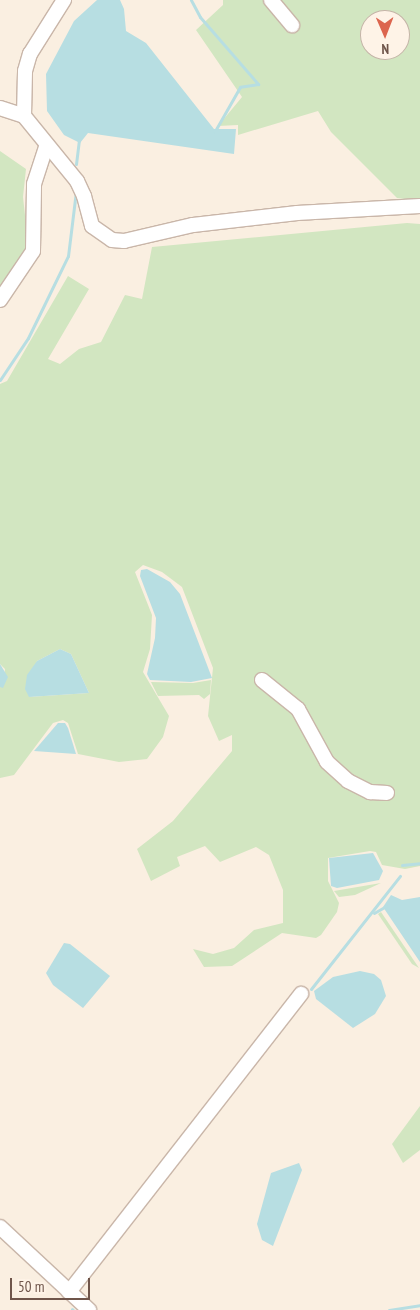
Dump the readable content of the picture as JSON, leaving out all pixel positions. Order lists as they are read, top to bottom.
{
  "scale_bar": "50 m",
  "north": "bottom"
}
